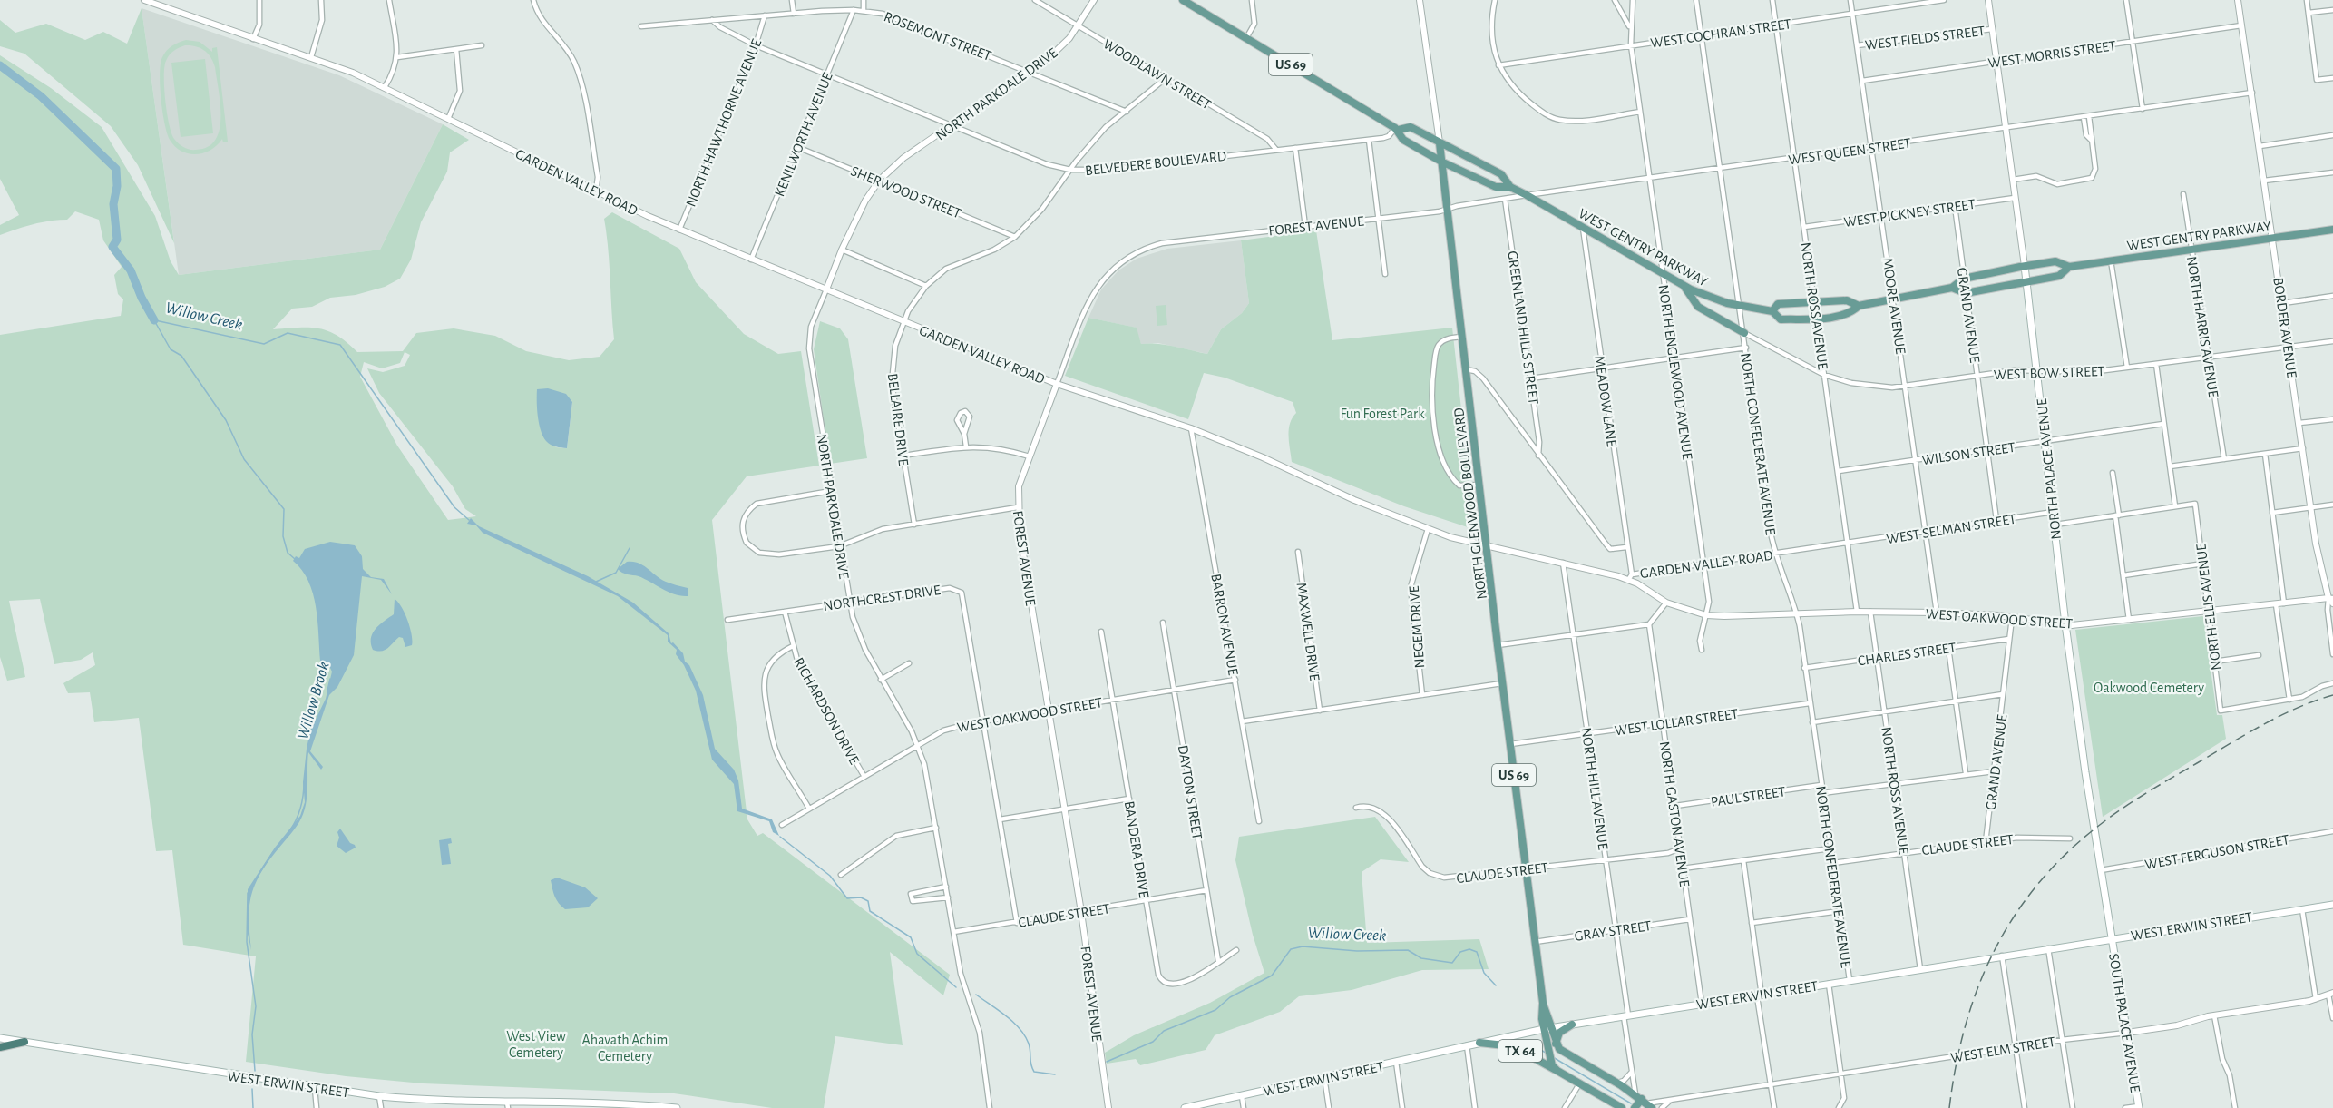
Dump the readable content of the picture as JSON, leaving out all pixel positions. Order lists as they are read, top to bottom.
{
  "streets": {
    "main road": [
      "US 69",
      "WEST GENTRY PARKWAY",
      "NORTH PALACE AVENUE",
      "NORTH GLENWOOD BOULEVARD",
      "WEST ERWIN STREET",
      "SOUTH PALACE AVENUE",
      "TX 64"
    ],
    "street": [
      "WEST COCHRAN STREET",
      "ROSEMONT STREET",
      "WEST FIELDS STREET",
      "WEST MORRIS STREET",
      "WOODLAWN STREET",
      "NORTH PARKDALE DRIVE",
      "NORTH HAWTHORNE AVENUE",
      "KENILWORTH AVENUE",
      "WEST QUEEN STREET",
      "BELVEDERE BOULEVARD",
      "GARDEN VALLEY ROAD",
      "SHERWOOD STREET",
      "WEST PICKNEY STREET",
      "FOREST AVENUE",
      "NORTH ROSS AVENUE",
      "MOORE AVENUE",
      "GRAND AVENUE",
      "NORTH HARRIS AVENUE",
      "GREENLAND HILLS STREET",
      "BORDER AVENUE",
      "NORTH ENGLEWOOD AVENUE",
      "WEST BOW STREET",
      "MEADOW LANE",
      "BELLAIRE DRIVE",
      "NORTH CONFEDERATE AVENUE",
      "WILSON STREET",
      "WEST SELMAN STREET",
      "NORTHCREST DRIVE",
      "NORTH ELLIS AVENUE",
      "WEST OAKWOOD STREET",
      "BARRON AVENUE",
      "NEGEM DRIVE",
      "MAXWELL DRIVE",
      "CHARLES STREET",
      "RICHARDSON DRIVE",
      "WEST LOLLAR STREET",
      "NORTH HILL AVENUE",
      "DAYTON STREET",
      "PAUL STREET",
      "NORTH GASTON AVENUE",
      "CLAUDE STREET",
      "BANDERA DRIVE",
      "WEST FERGUSON STREET",
      "GRAY STREET",
      "WEST ELM STREET"
    ]
  },
  "crossings": [
    ["WEST COCHRAN STREET", "NORTH ROSS AVENUE"],
    ["WEST COCHRAN STREET", "MOORE AVENUE"],
    ["WEST COCHRAN STREET", "NORTH ENGLEWOOD AVENUE"],
    ["WEST COCHRAN STREET", "NORTH CONFEDERATE AVENUE"],
    ["ROSEMONT STREET", "NORTH PARKDALE DRIVE"],
    ["ROSEMONT STREET", "NORTH HAWTHORNE AVENUE"],
    ["ROSEMONT STREET", "KENILWORTH AVENUE"],
    ["ROSEMONT STREET", "BELVEDERE BOULEVARD"],
    ["ROSEMONT STREET", "BELLAIRE DRIVE"],
    ["WEST FIELDS STREET", "MOORE AVENUE"],
    ["WEST FIELDS STREET", "NORTH PALACE AVENUE"],
    ["WEST MORRIS STREET", "MOORE AVENUE"],
    ["WEST MORRIS STREET", "BORDER AVENUE"],
    ["WEST MORRIS STREET", "NORTH PALACE AVENUE"],
    ["US 69", "NORTH GLENWOOD BOULEVARD"],
    ["US 69", "WEST ERWIN STREET"],
    ["US 69", "TX 64"],
    ["WOODLAWN STREET", "NORTH PARKDALE DRIVE"],
    ["WOODLAWN STREET", "BELVEDERE BOULEVARD"],
    ["WOODLAWN STREET", "BELLAIRE DRIVE"],
    ["NORTH PARKDALE DRIVE", "BELVEDERE BOULEVARD"],
    ["NORTH PARKDALE DRIVE", "GARDEN VALLEY ROAD"],
    ["NORTH PARKDALE DRIVE", "SHERWOOD STREET"],
    ["NORTH PARKDALE DRIVE", "NORTHCREST DRIVE"],
    ["NORTH PARKDALE DRIVE", "WEST OAKWOOD STREET"],
    ["NORTH PARKDALE DRIVE", "CLAUDE STREET"],
    ["NORTH HAWTHORNE AVENUE", "BELVEDERE BOULEVARD"],
    ["NORTH HAWTHORNE AVENUE", "GARDEN VALLEY ROAD"],
    ["KENILWORTH AVENUE", "BELVEDERE BOULEVARD"],
    ["KENILWORTH AVENUE", "GARDEN VALLEY ROAD"],
    ["KENILWORTH AVENUE", "SHERWOOD STREET"],
    ["WEST QUEEN STREET", "FOREST AVENUE"],
    ["WEST QUEEN STREET", "WEST GENTRY PARKWAY"],
    ["WEST QUEEN STREET", "NORTH ROSS AVENUE"],
    ["WEST QUEEN STREET", "MOORE AVENUE"],
    ["WEST QUEEN STREET", "GREENLAND HILLS STREET"],
    ["WEST QUEEN STREET", "BORDER AVENUE"],
    ["WEST QUEEN STREET", "NORTH ENGLEWOOD AVENUE"],
    ["WEST QUEEN STREET", "NORTH CONFEDERATE AVENUE"],
    ["WEST QUEEN STREET", "NORTH PALACE AVENUE"],
    ["WEST QUEEN STREET", "NORTH GLENWOOD BOULEVARD"],
    ["BELVEDERE BOULEVARD", "WEST GENTRY PARKWAY"],
    ["BELVEDERE BOULEVARD", "BELLAIRE DRIVE"],
    ["GARDEN VALLEY ROAD", "FOREST AVENUE"],
    ["GARDEN VALLEY ROAD", "NORTH ROSS AVENUE"],
    ["GARDEN VALLEY ROAD", "NORTH ENGLEWOOD AVENUE"],
    ["GARDEN VALLEY ROAD", "MEADOW LANE"],
    ["GARDEN VALLEY ROAD", "BELLAIRE DRIVE"],
    ["GARDEN VALLEY ROAD", "NORTH CONFEDERATE AVENUE"],
    ["GARDEN VALLEY ROAD", "NORTH GLENWOOD BOULEVARD"],
    ["GARDEN VALLEY ROAD", "WEST SELMAN STREET"],
    ["GARDEN VALLEY ROAD", "WEST OAKWOOD STREET"],
    ["GARDEN VALLEY ROAD", "BARRON AVENUE"],
    ["GARDEN VALLEY ROAD", "NEGEM DRIVE"],
    ["GARDEN VALLEY ROAD", "NORTH HILL AVENUE"],
    ["SHERWOOD STREET", "BELLAIRE DRIVE"],
    ["WEST PICKNEY STREET", "NORTH ROSS AVENUE"],
    ["WEST PICKNEY STREET", "MOORE AVENUE"],
    ["WEST PICKNEY STREET", "GRAND AVENUE"],
    ["WEST PICKNEY STREET", "NORTH PALACE AVENUE"],
    ["FOREST AVENUE", "NORTH GLENWOOD BOULEVARD"],
    ["FOREST AVENUE", "WEST OAKWOOD STREET"],
    ["FOREST AVENUE", "CLAUDE STREET"],
    ["WEST GENTRY PARKWAY", "NORTH ROSS AVENUE"],
    ["WEST GENTRY PARKWAY", "MOORE AVENUE"],
    ["WEST GENTRY PARKWAY", "GRAND AVENUE"],
    ["WEST GENTRY PARKWAY", "NORTH HARRIS AVENUE"],
    ["WEST GENTRY PARKWAY", "BORDER AVENUE"],
    ["WEST GENTRY PARKWAY", "NORTH ENGLEWOOD AVENUE"],
    ["WEST GENTRY PARKWAY", "MEADOW LANE"],
    ["WEST GENTRY PARKWAY", "NORTH CONFEDERATE AVENUE"],
    ["WEST GENTRY PARKWAY", "NORTH PALACE AVENUE"],
    ["WEST GENTRY PARKWAY", "NORTH GLENWOOD BOULEVARD"],
    ["NORTH ROSS AVENUE", "WEST BOW STREET"],
    ["NORTH ROSS AVENUE", "WILSON STREET"],
    ["NORTH ROSS AVENUE", "WEST SELMAN STREET"],
    ["NORTH ROSS AVENUE", "WEST OAKWOOD STREET"],
    ["NORTH ROSS AVENUE", "CHARLES STREET"],
    ["NORTH ROSS AVENUE", "CLAUDE STREET"],
    ["NORTH ROSS AVENUE", "WEST ERWIN STREET"],
    ["MOORE AVENUE", "WEST BOW STREET"],
    ["MOORE AVENUE", "WILSON STREET"],
    ["MOORE AVENUE", "WEST SELMAN STREET"],
    ["MOORE AVENUE", "WEST OAKWOOD STREET"],
    ["GRAND AVENUE", "WEST BOW STREET"],
    ["GRAND AVENUE", "WILSON STREET"],
    ["GRAND AVENUE", "WEST SELMAN STREET"],
    ["GRAND AVENUE", "WEST OAKWOOD STREET"],
    ["GRAND AVENUE", "CHARLES STREET"],
    ["GRAND AVENUE", "CLAUDE STREET"],
    ["NORTH HARRIS AVENUE", "WEST BOW STREET"],
    ["BORDER AVENUE", "WEST BOW STREET"],
    ["BORDER AVENUE", "WEST OAKWOOD STREET"],
    ["NORTH ENGLEWOOD AVENUE", "WEST OAKWOOD STREET"],
    ["WEST BOW STREET", "NORTH CONFEDERATE AVENUE"],
    ["WEST BOW STREET", "NORTH PALACE AVENUE"],
    ["MEADOW LANE", "WEST OAKWOOD STREET"],
    ["NORTH CONFEDERATE AVENUE", "WEST OAKWOOD STREET"],
    ["NORTH CONFEDERATE AVENUE", "CHARLES STREET"],
    ["NORTH CONFEDERATE AVENUE", "WEST LOLLAR STREET"],
    ["NORTH CONFEDERATE AVENUE", "PAUL STREET"],
    ["NORTH CONFEDERATE AVENUE", "CLAUDE STREET"],
    ["NORTH CONFEDERATE AVENUE", "WEST ERWIN STREET"],
    ["WILSON STREET", "NORTH PALACE AVENUE"],
    ["NORTH PALACE AVENUE", "WEST SELMAN STREET"],
    ["NORTH PALACE AVENUE", "WEST OAKWOOD STREET"],
    ["NORTH PALACE AVENUE", "WEST FERGUSON STREET"],
    ["NORTH PALACE AVENUE", "WEST ERWIN STREET"],
    ["NORTH PALACE AVENUE", "SOUTH PALACE AVENUE"],
    ["NORTH GLENWOOD BOULEVARD", "WEST LOLLAR STREET"],
    ["NORTH GLENWOOD BOULEVARD", "CLAUDE STREET"],
    ["NORTH GLENWOOD BOULEVARD", "WEST ERWIN STREET"],
    ["NORTH GLENWOOD BOULEVARD", "GRAY STREET"],
    ["NORTHCREST DRIVE", "WEST OAKWOOD STREET"],
    ["NORTHCREST DRIVE", "RICHARDSON DRIVE"],
    ["NORTHCREST DRIVE", "CLAUDE STREET"],
    ["NORTH ELLIS AVENUE", "WEST OAKWOOD STREET"],
    ["WEST OAKWOOD STREET", "BARRON AVENUE"],
    ["WEST OAKWOOD STREET", "RICHARDSON DRIVE"],
    ["WEST OAKWOOD STREET", "DAYTON STREET"],
    ["WEST OAKWOOD STREET", "BANDERA DRIVE"],
    ["WEST LOLLAR STREET", "NORTH HILL AVENUE"],
    ["WEST LOLLAR STREET", "NORTH GASTON AVENUE"],
    ["NORTH HILL AVENUE", "CLAUDE STREET"],
    ["NORTH HILL AVENUE", "WEST ERWIN STREET"],
    ["NORTH HILL AVENUE", "GRAY STREET"],
    ["NORTH HILL AVENUE", "WEST ELM STREET"],
    ["DAYTON STREET", "CLAUDE STREET"],
    ["DAYTON STREET", "BANDERA DRIVE"],
    ["PAUL STREET", "NORTH GASTON AVENUE"],
    ["NORTH GASTON AVENUE", "CLAUDE STREET"],
    ["NORTH GASTON AVENUE", "WEST ERWIN STREET"],
    ["NORTH GASTON AVENUE", "GRAY STREET"],
    ["CLAUDE STREET", "BANDERA DRIVE"],
    ["WEST ERWIN STREET", "SOUTH PALACE AVENUE"],
    ["WEST ERWIN STREET", "TX 64"],
    ["SOUTH PALACE AVENUE", "WEST ELM STREET"]
  ],
  "water": ["Willow Creek", "Willow Brook"],
  "parks": [
    "Fun Forest Park",
    "Oakwood Cemetery",
    "West View Cemetery",
    "Ahavath Achim Cemetery"
  ]
}
